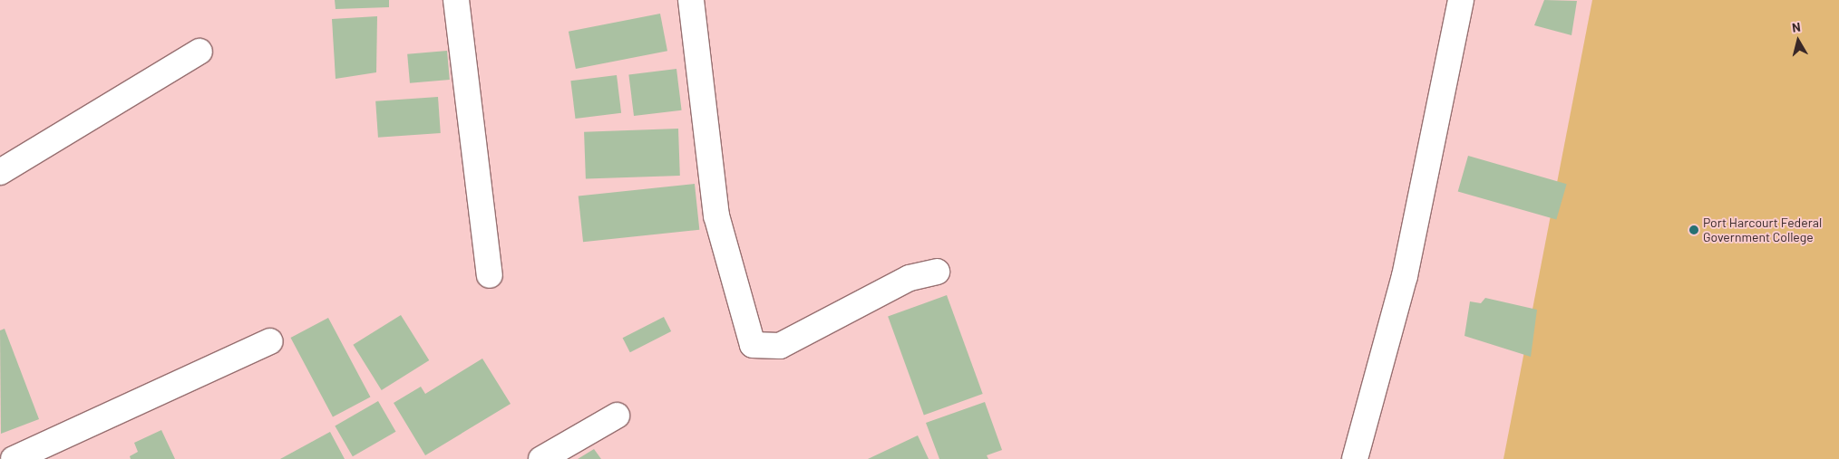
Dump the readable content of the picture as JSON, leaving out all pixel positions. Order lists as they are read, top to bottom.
{
  "places": ["Port Harcourt Federal Government College"],
  "north": "top"
}
